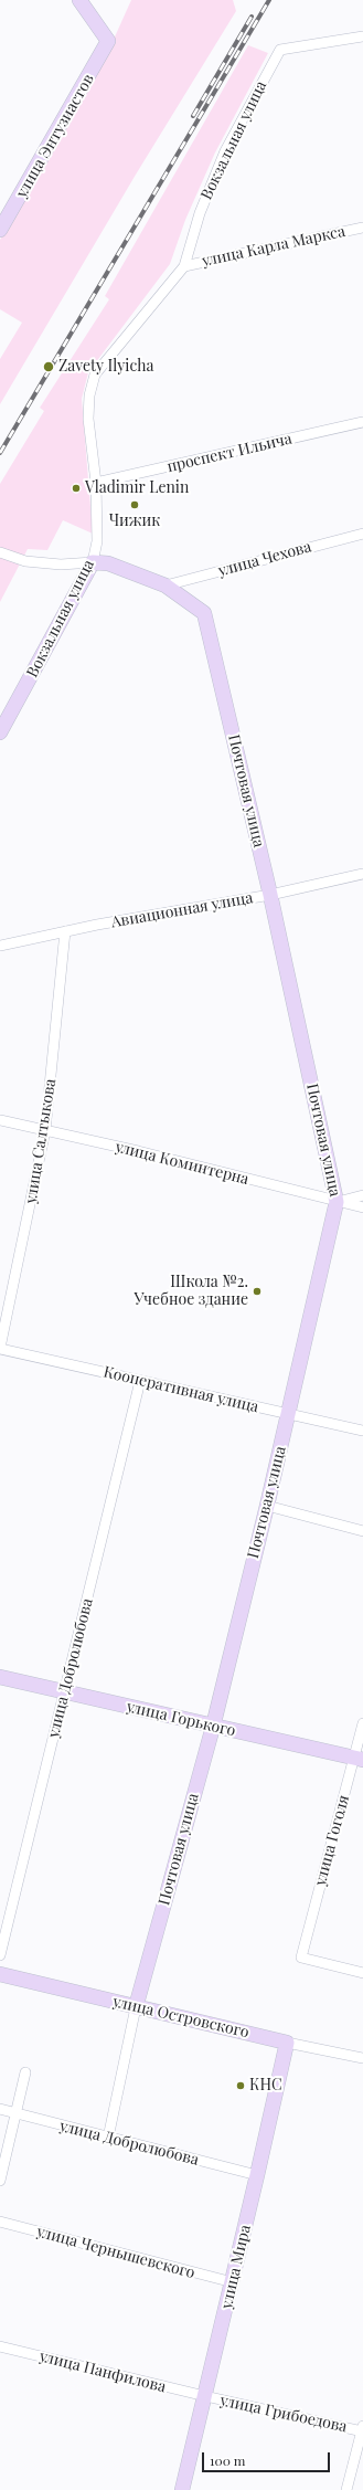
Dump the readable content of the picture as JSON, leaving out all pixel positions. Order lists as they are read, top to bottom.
{
  "streets": {
    "street": [
      "улица Энтузиастов",
      "Вокзальная улица",
      "улица Карла Маркса",
      "проспект Ильича",
      "улица Чехова",
      "Почтовая улица",
      "Авиационная улица",
      "улица Салтыкова",
      "улица Коминтерна",
      "Кооперативная улица",
      "улица Добролюбова",
      "улица Горького",
      "улица Гоголя",
      "улица Островского",
      "улица Чернышевского",
      "улица Мира",
      "улица Панфилова",
      "улица Грибоедова"
    ]
  },
  "crossings": [
    ["Вокзальная улица", "улица Карла Маркса"],
    ["Вокзальная улица", "проспект Ильича"],
    ["Вокзальная улица", "Почтовая улица"],
    ["улица Чехова", "Почтовая улица"],
    ["Почтовая улица", "Авиационная улица"],
    ["Почтовая улица", "улица Коминтерна"],
    ["Почтовая улица", "Кооперативная улица"],
    ["Почтовая улица", "улица Горького"],
    ["Почтовая улица", "улица Островского"],
    ["Авиационная улица", "улица Салтыкова"],
    ["улица Салтыкова", "улица Коминтерна"],
    ["улица Салтыкова", "Кооперативная улица"],
    ["Кооперативная улица", "улица Добролюбова"],
    ["улица Добролюбова", "улица Горького"],
    ["улица Добролюбова", "улица Мира"],
    ["улица Горького", "улица Гоголя"],
    ["улица Островского", "улица Мира"],
    ["улица Чернышевского", "улица Мира"],
    ["улица Мира", "улица Панфилова"],
    ["улица Мира", "улица Грибоедова"],
    ["улица Панфилова", "улица Грибоедова"]
  ],
  "places": [
    "Zavety Ilyicha",
    "Vladimir Lenin",
    "Чижик",
    "Школа №2. Учебное здание",
    "КНС"
  ],
  "scale_bar": "100 m"
}
